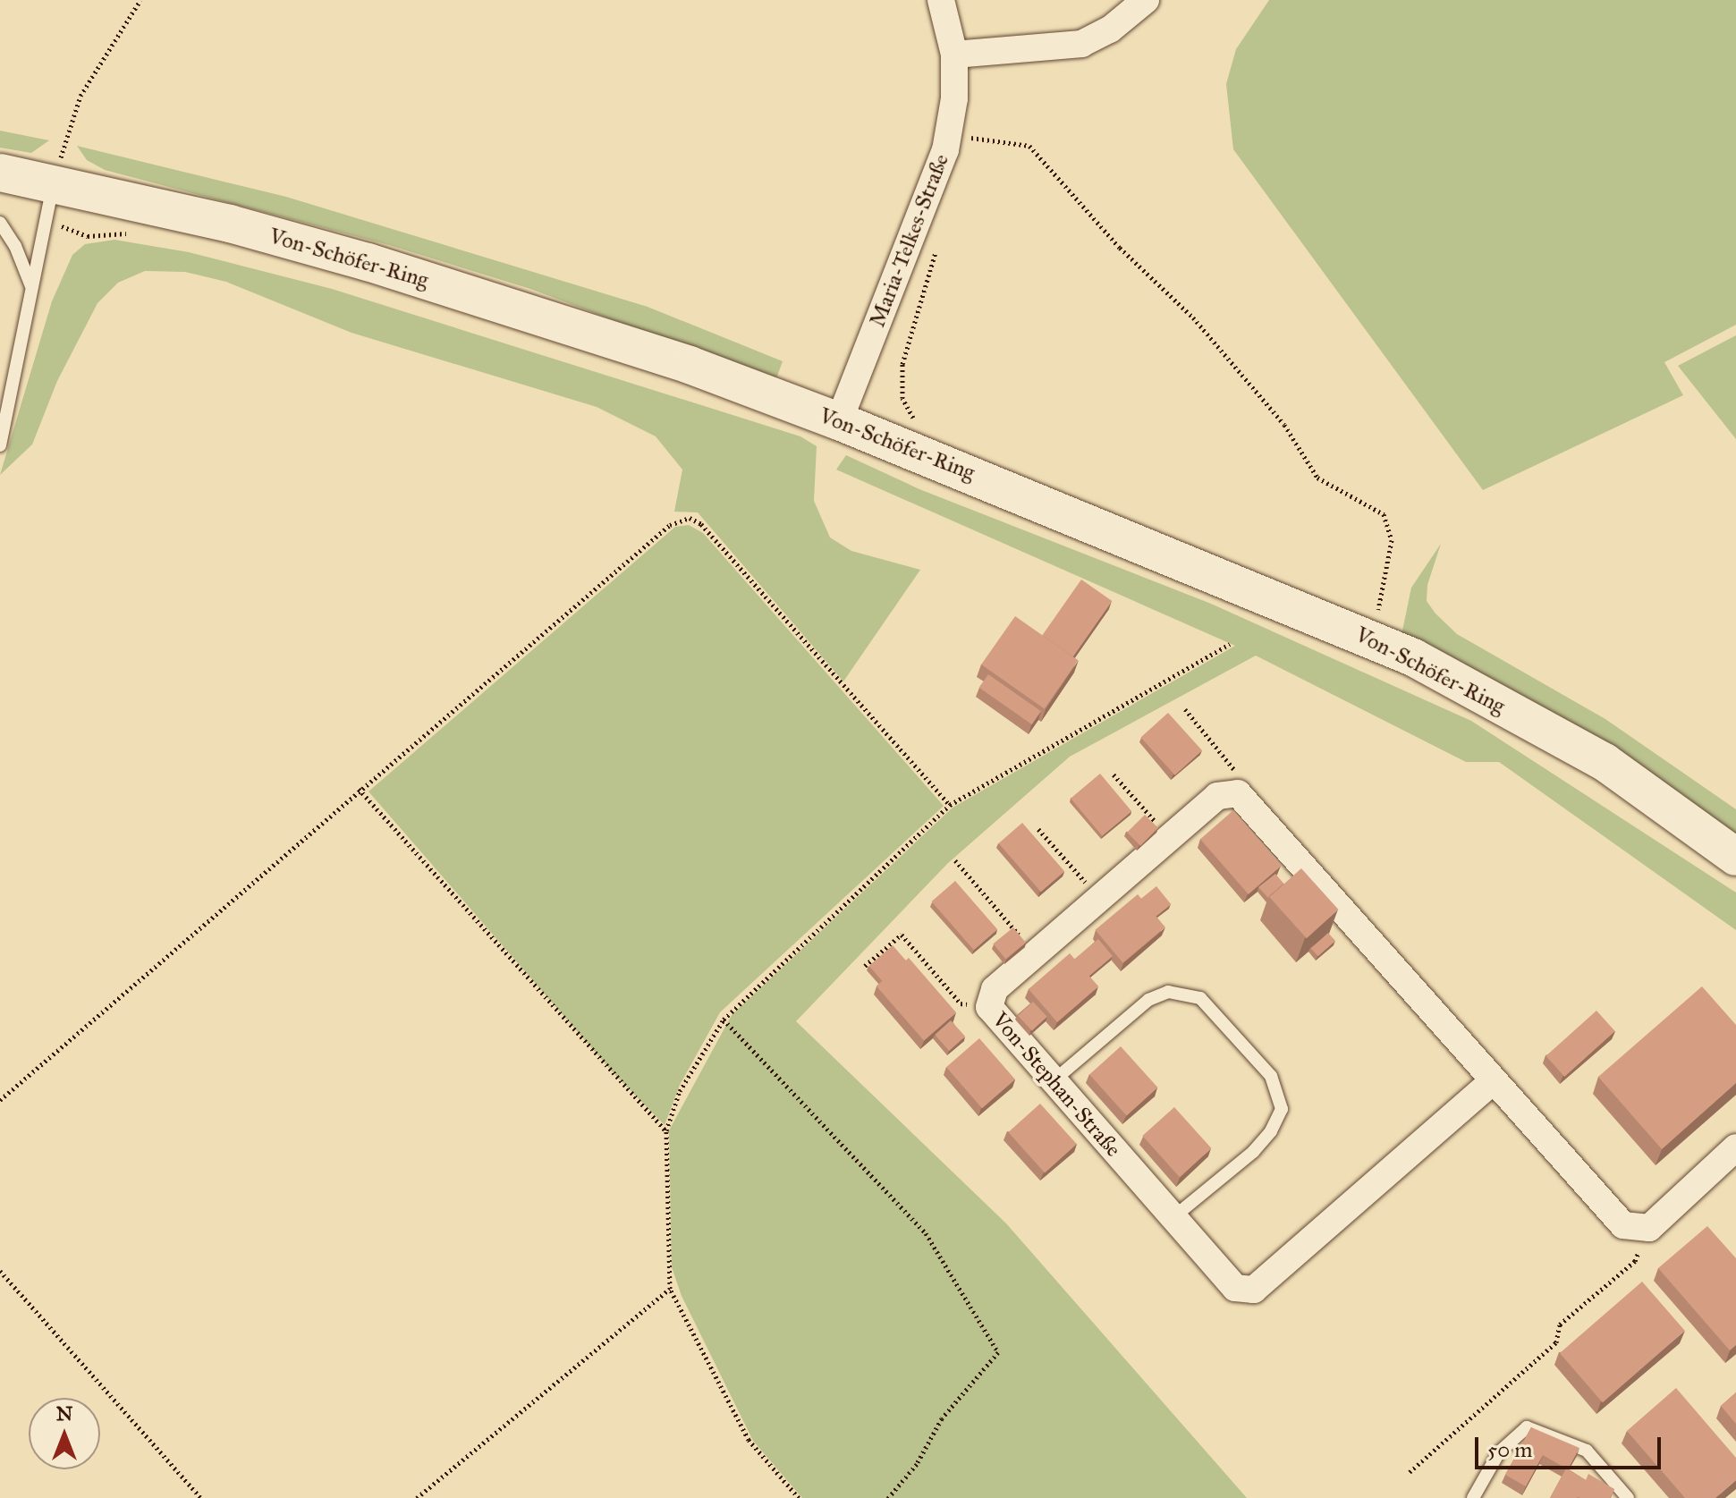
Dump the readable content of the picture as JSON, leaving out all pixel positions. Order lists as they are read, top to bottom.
{
  "streets": {
    "main road": ["Von-Schöfer-Ring"],
    "street": ["Maria-Telkes-Straße", "Von-Stephan-Straße"]
  },
  "crossings": [
    ["Maria-Telkes-Straße", "Von-Schöfer-Ring"]
  ],
  "scale_bar": "50 m",
  "north": "top"
}
